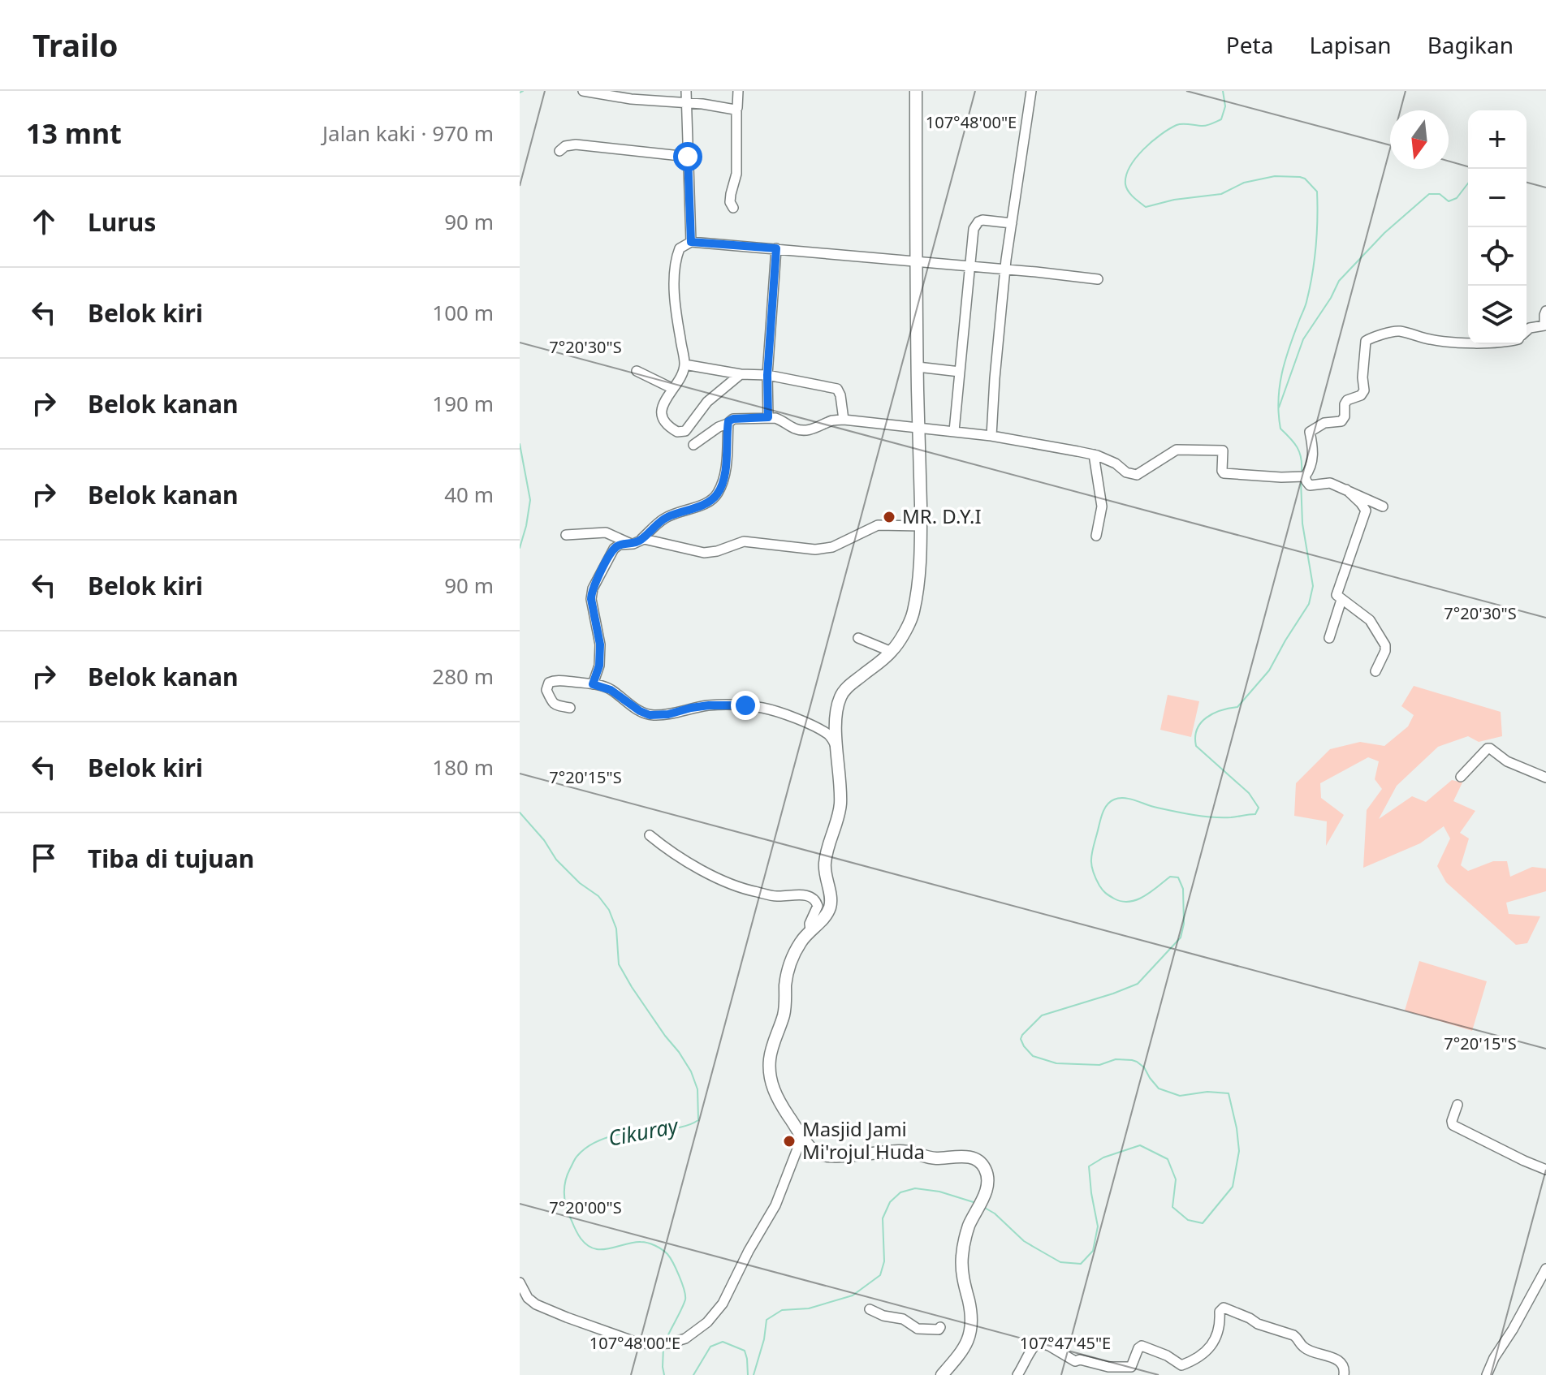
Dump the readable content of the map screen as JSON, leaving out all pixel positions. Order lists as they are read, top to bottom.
{
  "water": ["Cikuray"],
  "places": ["MR. D.Y.I", "Masjid Jami Mi'rojul Huda"],
  "north": "bottom",
  "page": {
    "header": "Trailo",
    "nav": ["Peta", "Lapisan", "Bagikan"],
    "heading": ["13 mnt", "Jalan kaki · 970 m"],
    "map_buttons": ["+", "−"],
    "list": [
      ["Lurus", "90 m"],
      ["Belok kiri", "100 m"],
      ["Belok kanan", "190 m"],
      ["Belok kanan", "40 m"],
      ["Belok kiri", "90 m"],
      ["Belok kanan", "280 m"],
      ["Belok kiri", "180 m"],
      "Tiba di tujuan"
    ]
  },
  "coordinates": [
    "107°48'00\"E",
    "7°20'30\"S",
    "7°20'15\"S",
    "7°20'00\"S",
    "107°47'45\"E"
  ]
}
